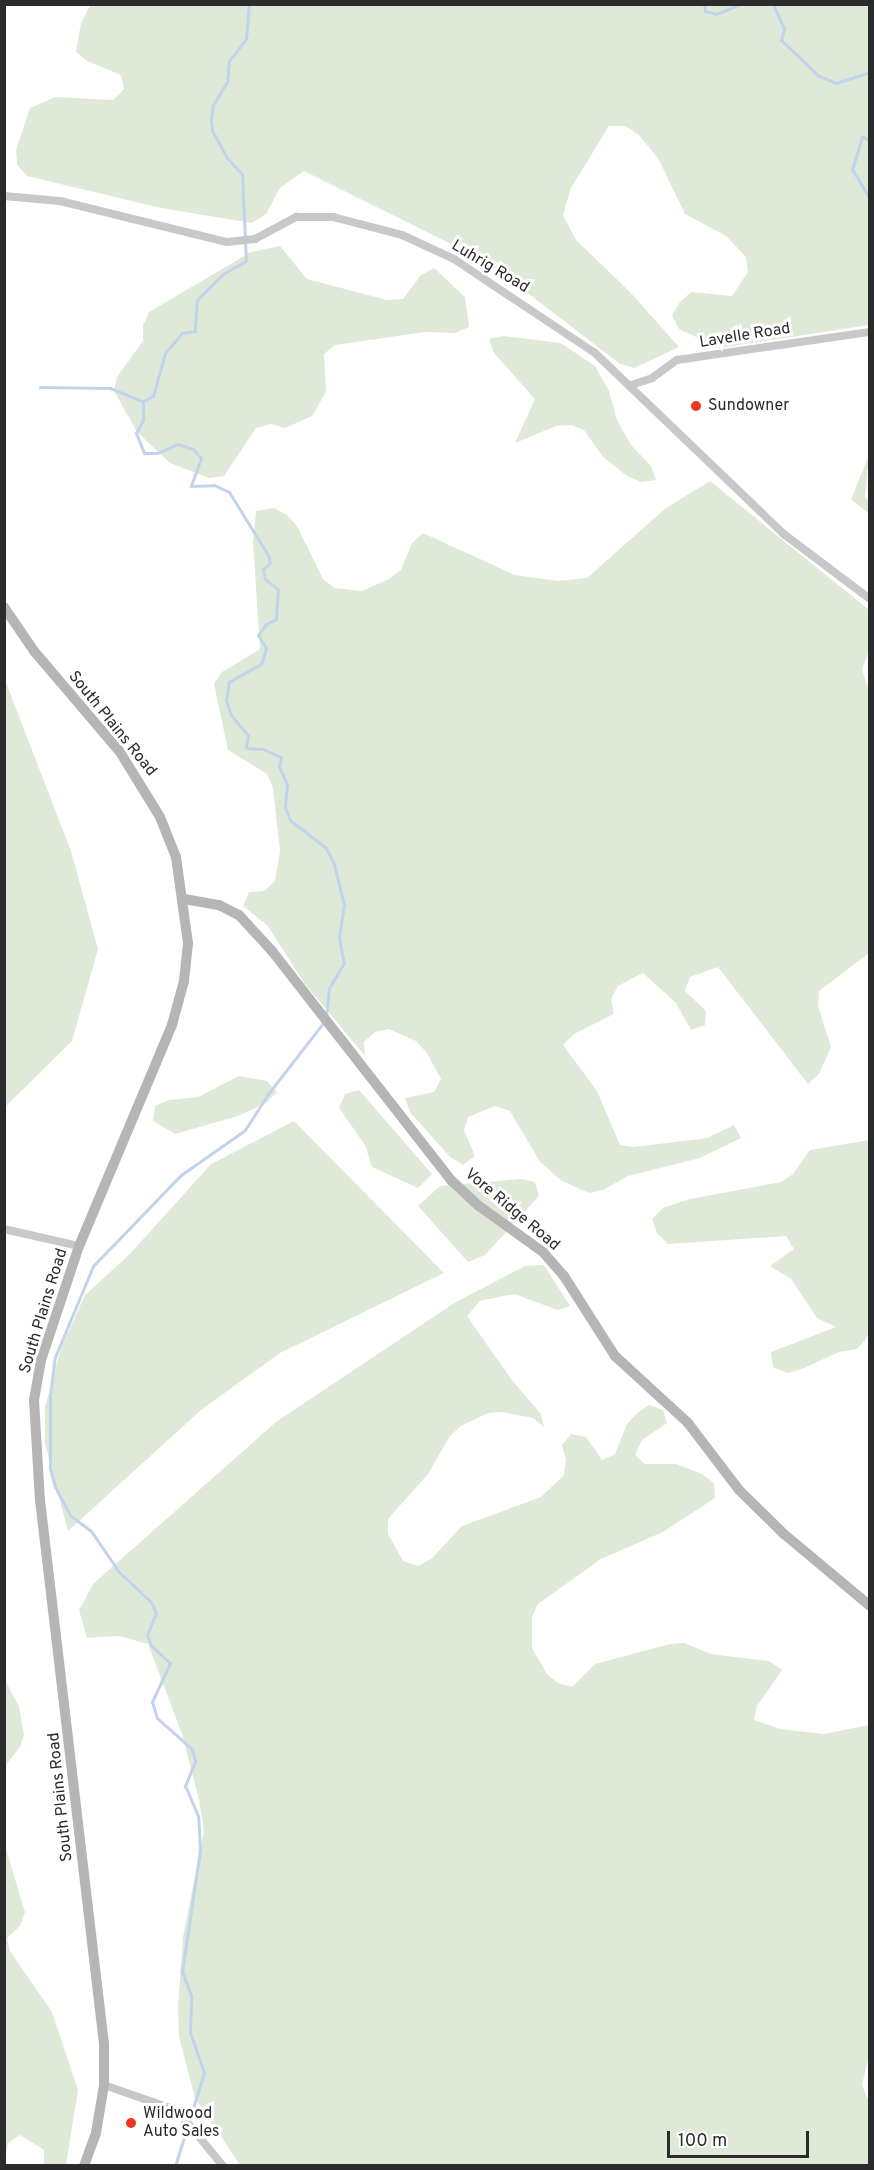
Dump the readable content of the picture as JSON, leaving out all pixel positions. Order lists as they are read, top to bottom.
{
  "streets": {
    "main road": ["South Plains Road", "Vore Ridge Road"],
    "street": ["Luhrig Road", "Lavelle Road"]
  },
  "crossings": [
    ["Luhrig Road", "Lavelle Road"],
    ["South Plains Road", "Vore Ridge Road"]
  ],
  "places": ["Sundowner", "Wildwood Auto Sales"],
  "scale_bar": "100 m"
}
